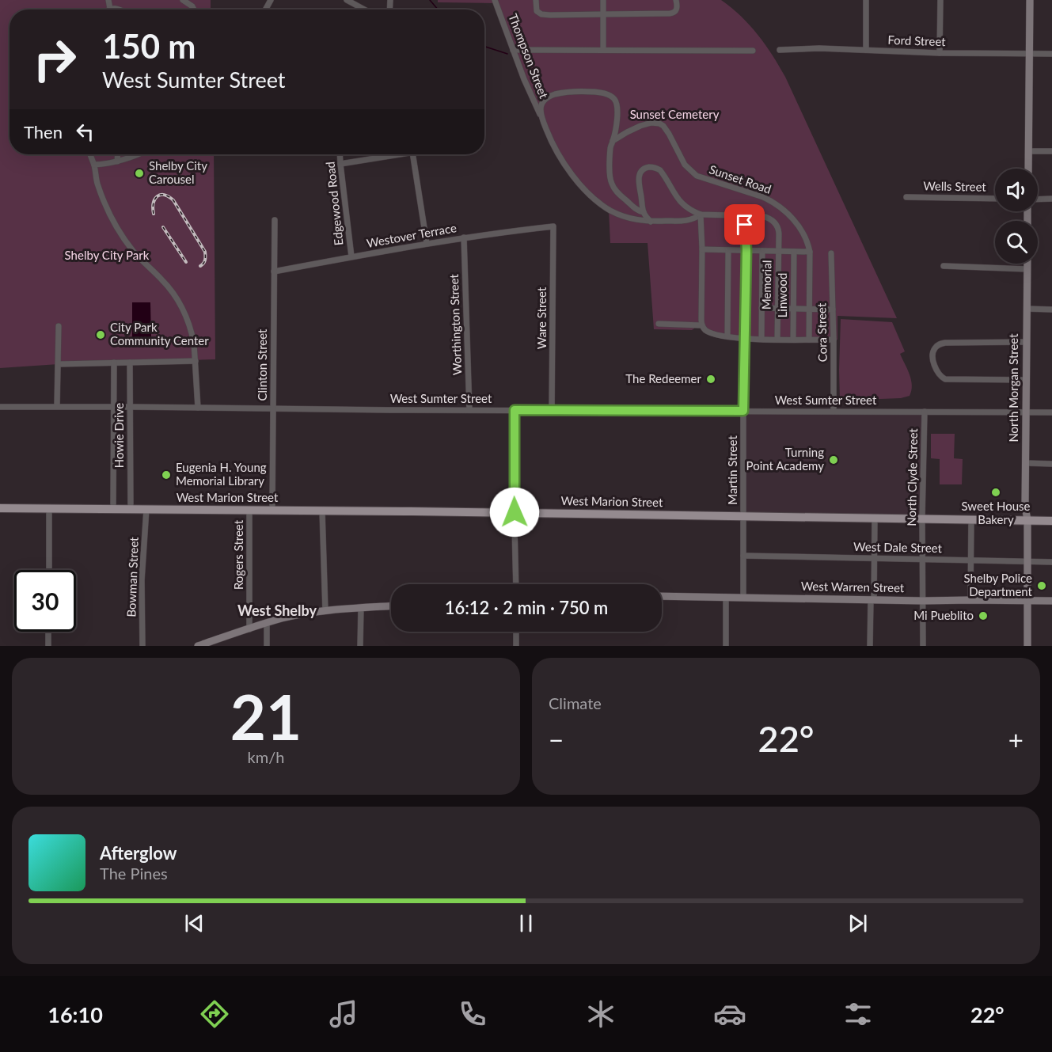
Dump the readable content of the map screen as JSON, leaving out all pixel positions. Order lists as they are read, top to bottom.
{
  "streets": {
    "main road": ["North Morgan Street", "West Marion Street", "West Warren Street"],
    "street": [
      "Ford Street",
      "Thompson Street",
      "Sunset Road",
      "Wells Street",
      "Edgewood Road",
      "Westover Terrace",
      "Memorial",
      "Linwood",
      "Ware Street",
      "Worthington Street",
      "Cora Street",
      "Clinton Street",
      "West Sumter Street",
      "Howie Drive",
      "Martin Street",
      "North Clyde Street",
      "West Dale Street",
      "Rogers Street",
      "Bowman Street"
    ]
  },
  "crossings": [
    ["Thompson Street", "Sunset Road"],
    ["Thompson Street", "Memorial"],
    ["Edgewood Road", "Westover Terrace"],
    ["Westover Terrace", "Ware Street"],
    ["Westover Terrace", "Worthington Street"],
    ["Westover Terrace", "Clinton Street"],
    ["Memorial", "Martin Street"],
    ["Ware Street", "West Sumter Street"],
    ["Worthington Street", "West Sumter Street"],
    ["Cora Street", "West Sumter Street"],
    ["Clinton Street", "West Sumter Street"],
    ["Clinton Street", "West Marion Street"],
    ["North Morgan Street", "West Sumter Street"],
    ["North Morgan Street", "West Marion Street"],
    ["North Morgan Street", "West Dale Street"],
    ["North Morgan Street", "West Warren Street"],
    ["West Sumter Street", "Howie Drive"],
    ["West Sumter Street", "Martin Street"],
    ["West Sumter Street", "North Clyde Street"],
    ["Howie Drive", "West Marion Street"],
    ["Martin Street", "West Marion Street"],
    ["Martin Street", "West Dale Street"],
    ["Martin Street", "West Warren Street"],
    ["North Clyde Street", "West Marion Street"],
    ["North Clyde Street", "West Dale Street"],
    ["North Clyde Street", "West Warren Street"],
    ["West Marion Street", "Rogers Street"],
    ["West Marion Street", "Bowman Street"]
  ],
  "districts": ["West Shelby"],
  "parks": ["Sunset Cemetery", "Shelby City Park"],
  "places": [
    "Shelby City Carousel",
    "City Park Community Center",
    "The Redeemer",
    "Turning Point Academy",
    "Eugenia H. Young Memorial Library",
    "Sweet House Bakery",
    "Shelby Police Department",
    "Mi Pueblito"
  ],
  "page": {
    "turn": ["150 m", "West Sumter Street"],
    "then": "Then",
    "limit": "30",
    "trip": "16:12 · 2 min · 750 m",
    "tile": [
      ["21", "km/h"],
      "Climate"
    ],
    "heat": ["−", "22°", "+"],
    "song": ["Afterglow", "The Pines"],
    "tabs": ["16:10", "22°"]
  }
}
